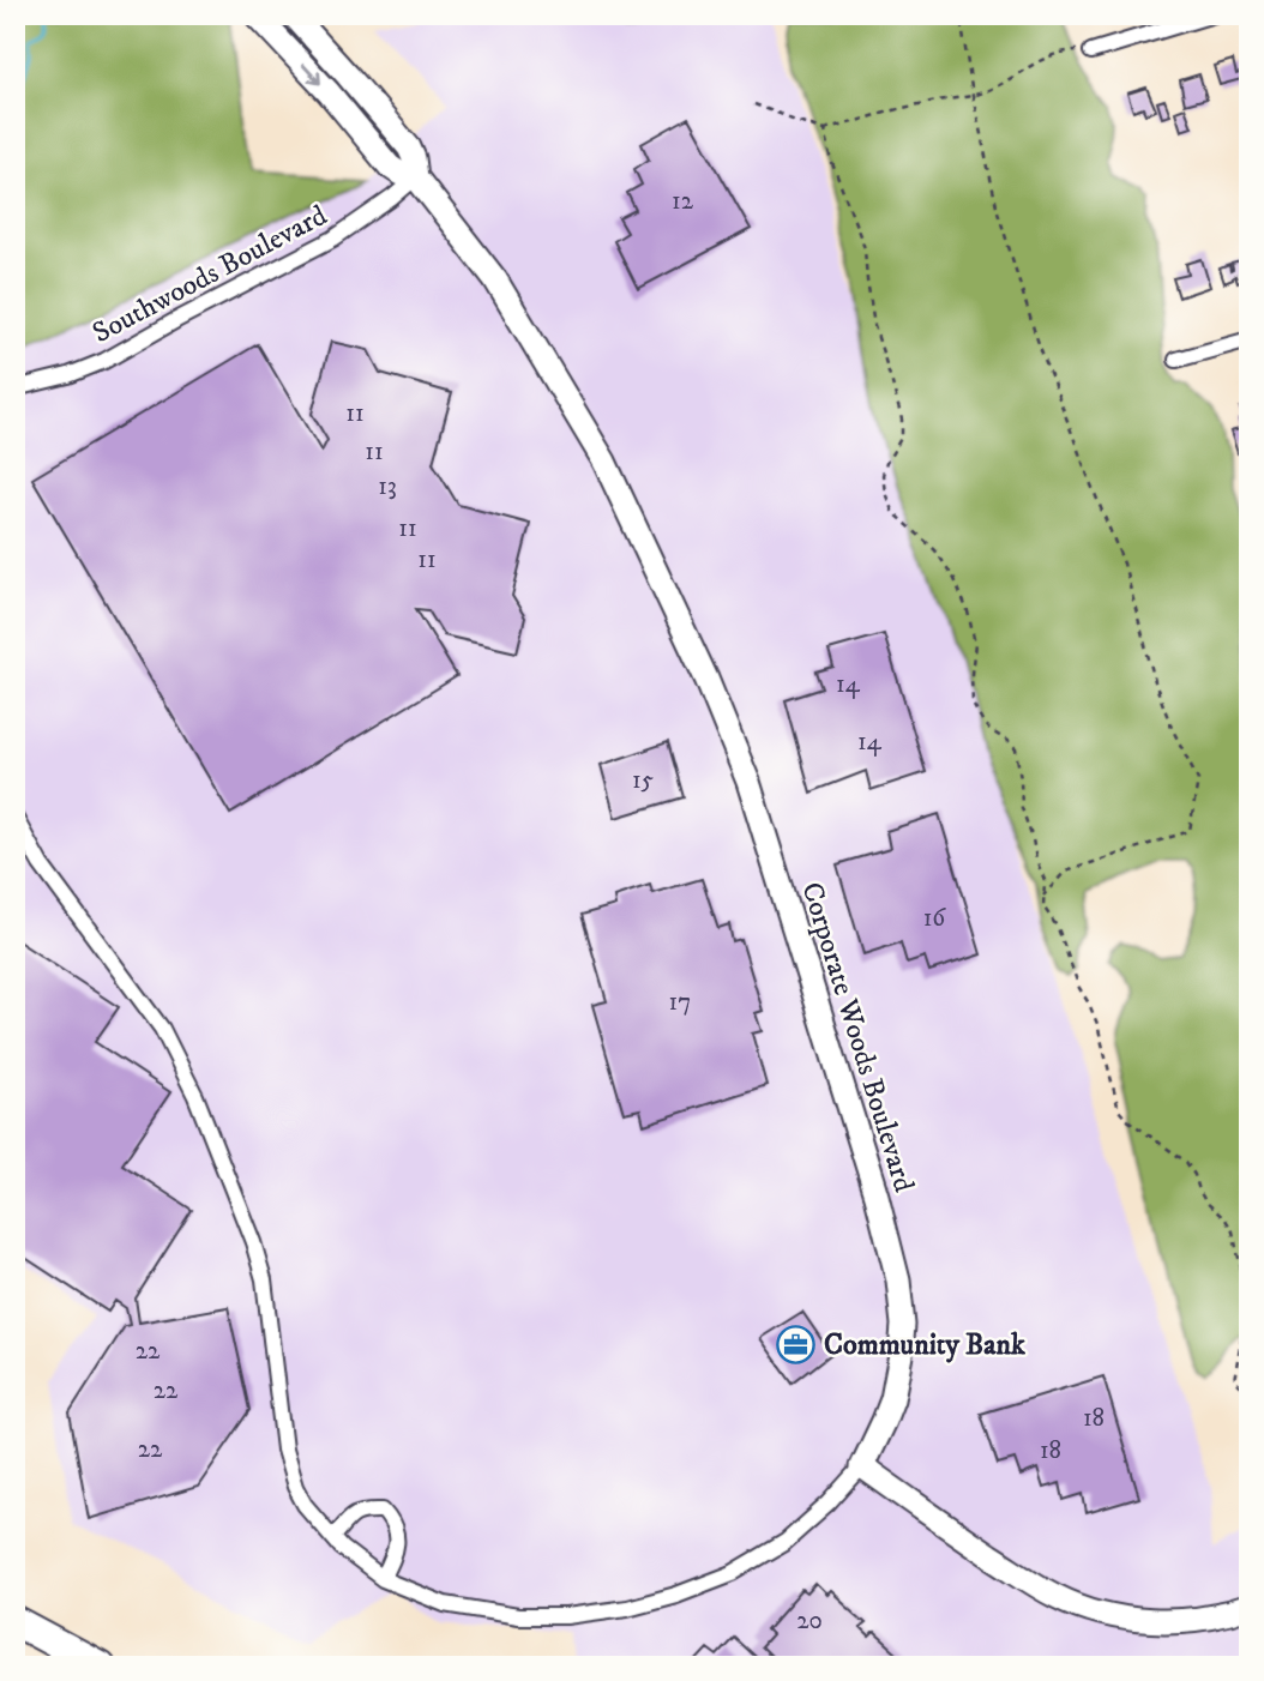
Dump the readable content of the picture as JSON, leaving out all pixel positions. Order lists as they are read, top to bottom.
{
  "streets": {
    "street": ["Southwoods Boulevard", "Corporate Woods Boulevard"]
  },
  "crossings": [
    ["Southwoods Boulevard", "Corporate Woods Boulevard"]
  ],
  "places": {
    "office": ["Community Bank"]
  },
  "house_numbers": [
    "12",
    "11",
    "11",
    "13",
    "11",
    "11",
    "14",
    "14",
    "15",
    "16",
    "17",
    "22",
    "22",
    "18",
    "22",
    "18",
    "20"
  ]
}
